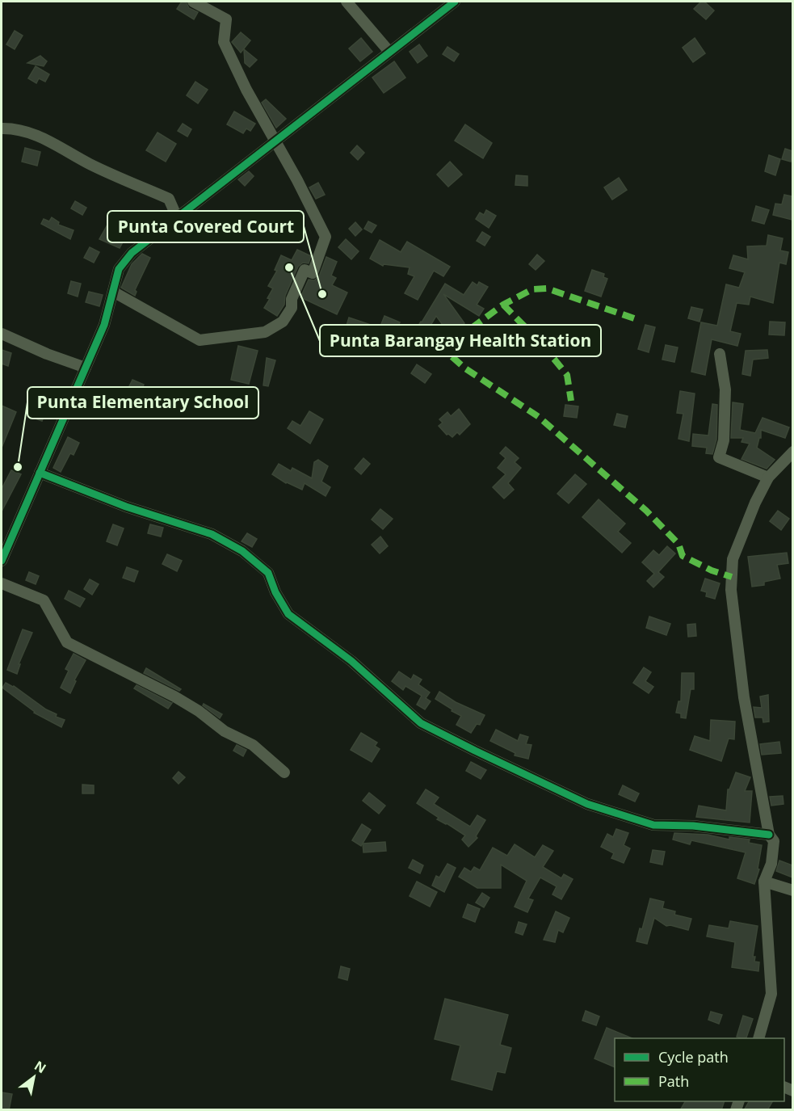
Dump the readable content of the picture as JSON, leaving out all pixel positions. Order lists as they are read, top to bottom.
{
  "places": ["Punta Barangay Health Station", "Punta Covered Court", "Punta Elementary School"],
  "legend": ["Cycle path", "Path"],
  "north": "top right"
}
